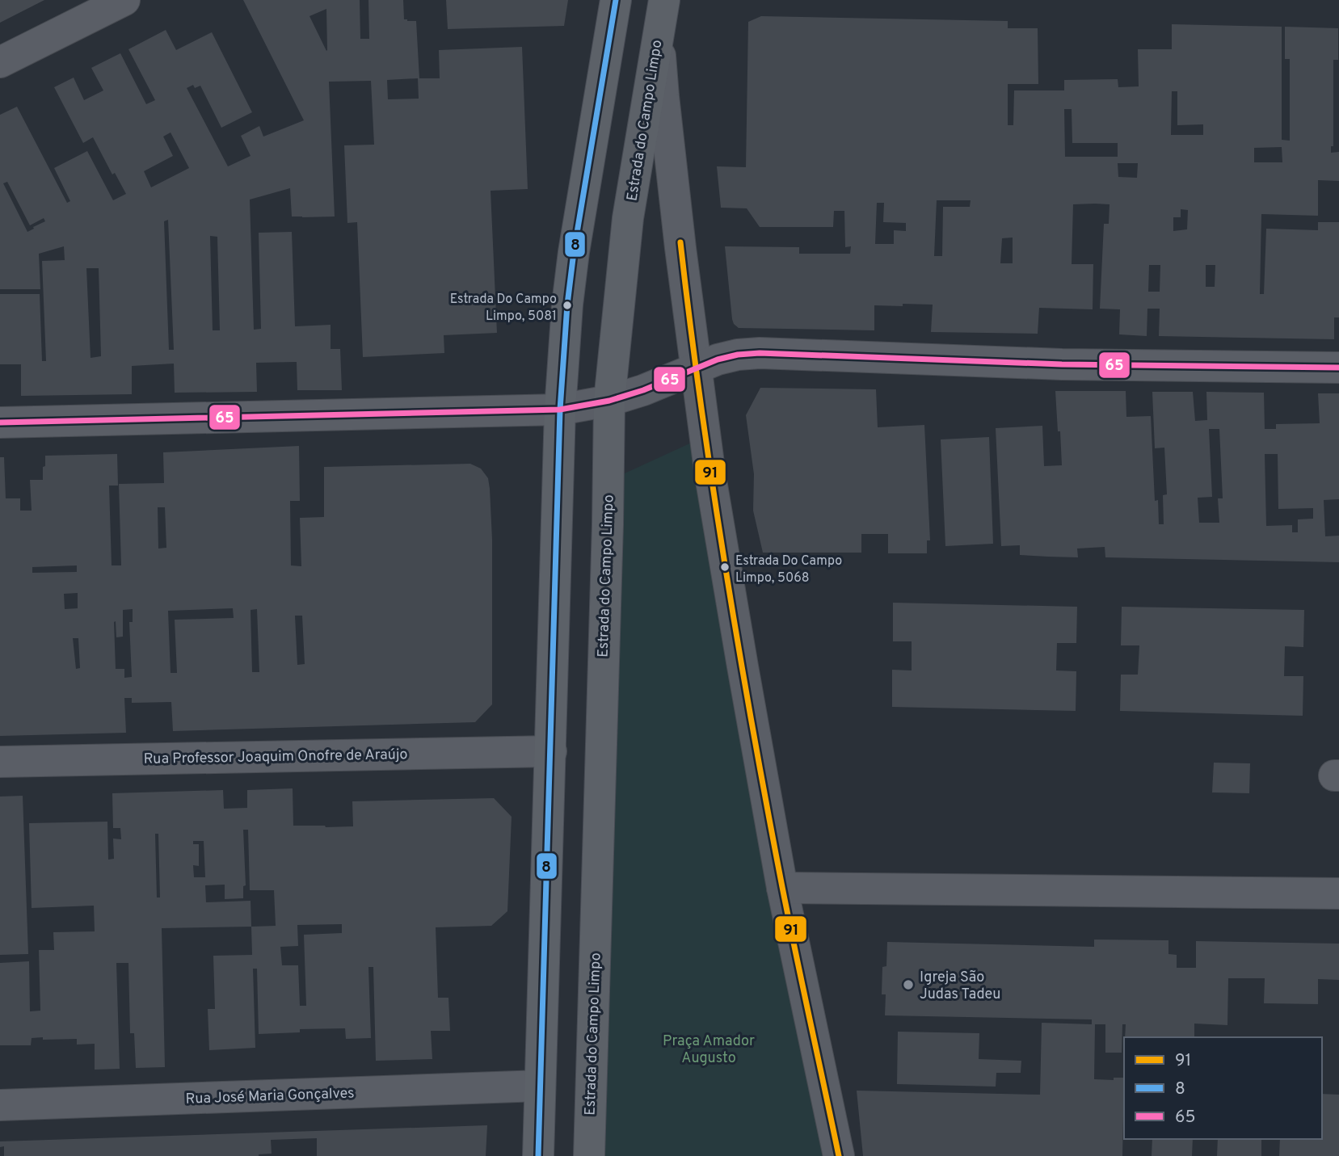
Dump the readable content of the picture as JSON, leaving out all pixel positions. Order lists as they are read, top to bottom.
{
  "streets": {
    "main road": ["Estrada do Campo Limpo"],
    "street": ["Rua Professor Joaquim Onofre de Araújo", "Rua José Maria Gonçalves"]
  },
  "parks": ["Praça Amador Augusto"],
  "places": ["Estrada Do Campo Limpo, 5081", "Estrada Do Campo Limpo, 5068", "Igreja São Judas Tadeu"],
  "lines": ["transit line 8", "transit line 91", "transit line 65"],
  "legend": ["91", "8", "65"]
}
